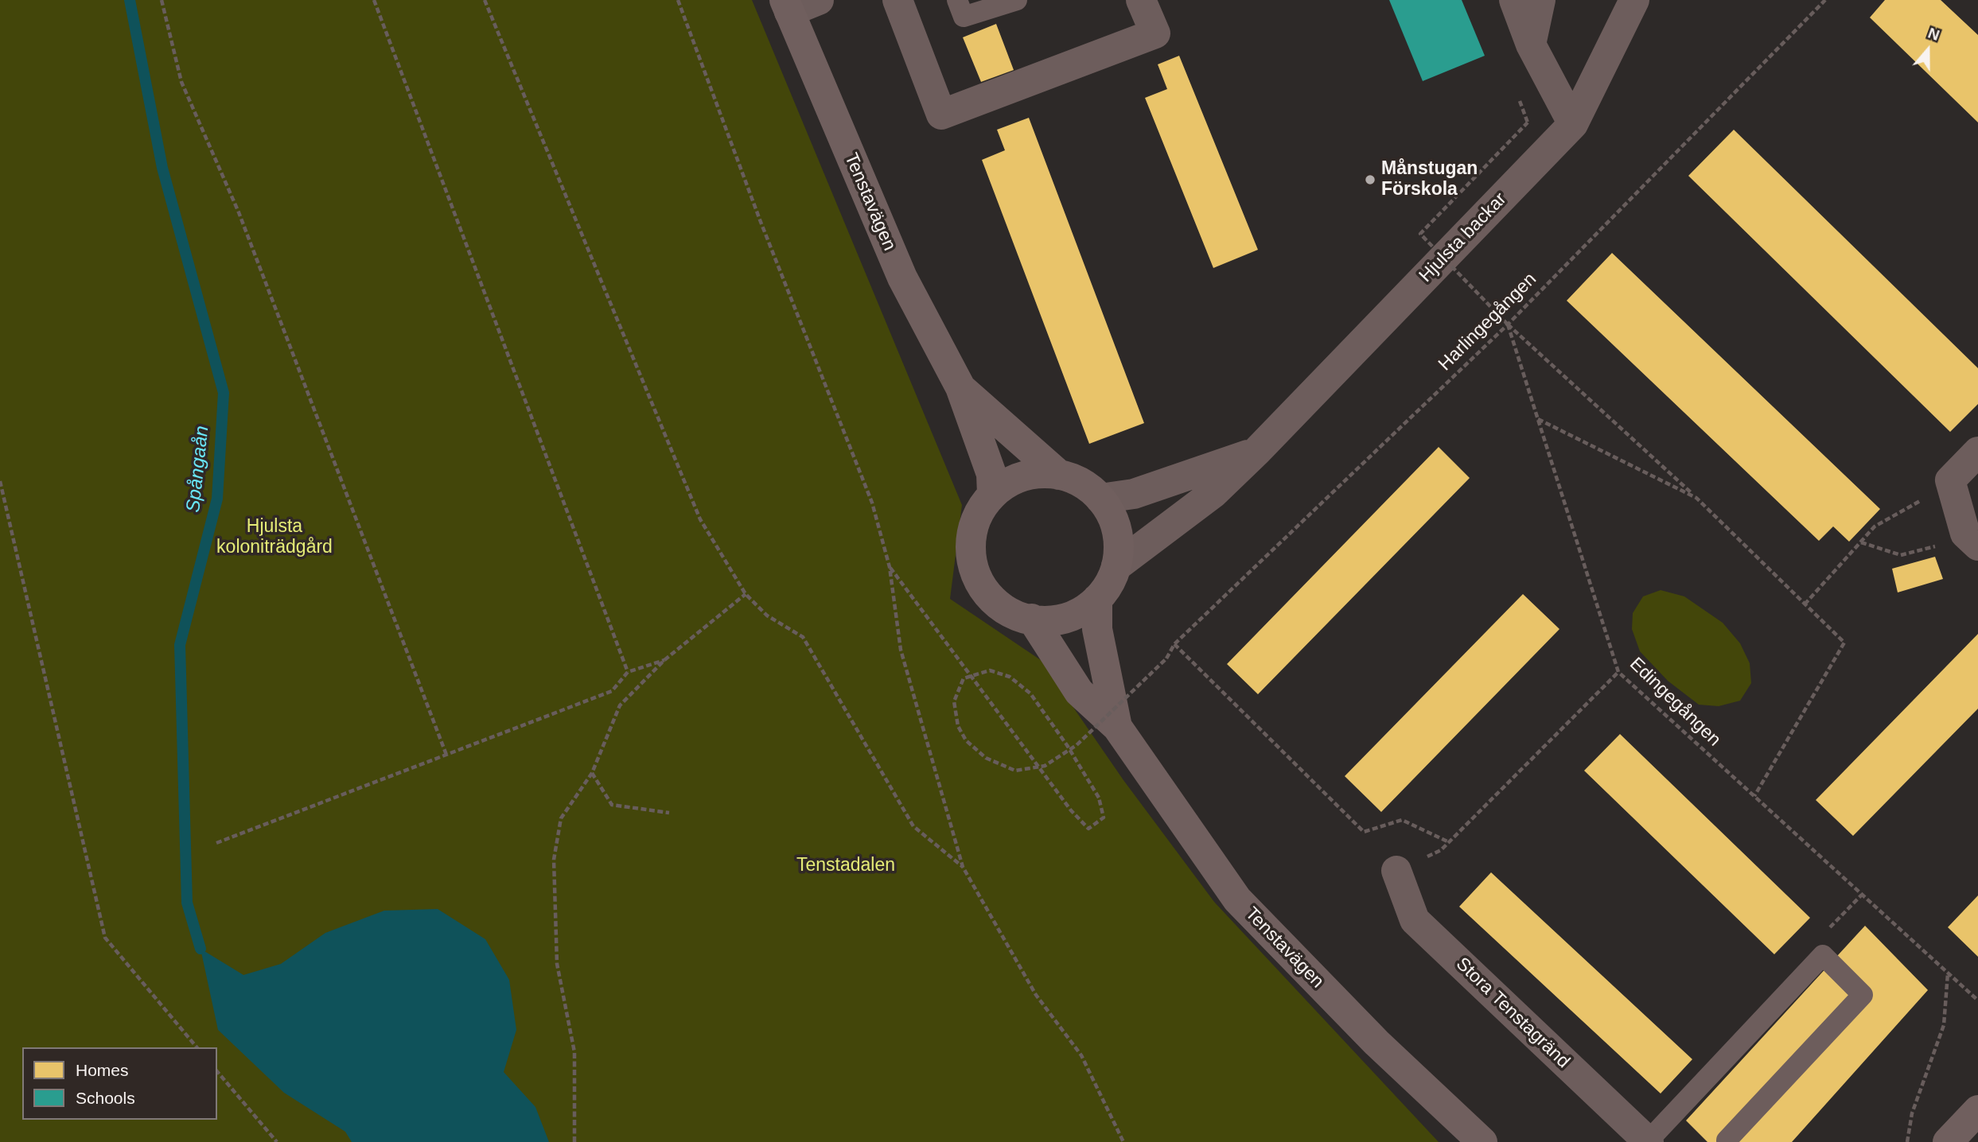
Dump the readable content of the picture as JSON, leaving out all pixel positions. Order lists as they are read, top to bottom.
{
  "streets": {
    "street": ["Tenstavägen", "Hjulsta backar", "Stora Tenstagränd"],
    "path": ["Harlingegången", "Edingegången"]
  },
  "crossings": [
    ["Tenstavägen", "Hjulsta backar"],
    ["Harlingegången", "Edingegången"]
  ],
  "water": ["Spångaån"],
  "parks": ["Hjulsta koloniträdgård", "Tenstadalen"],
  "places": ["Månstugan Förskola"],
  "legend": ["Homes", "Schools"],
  "north": "top"
}
